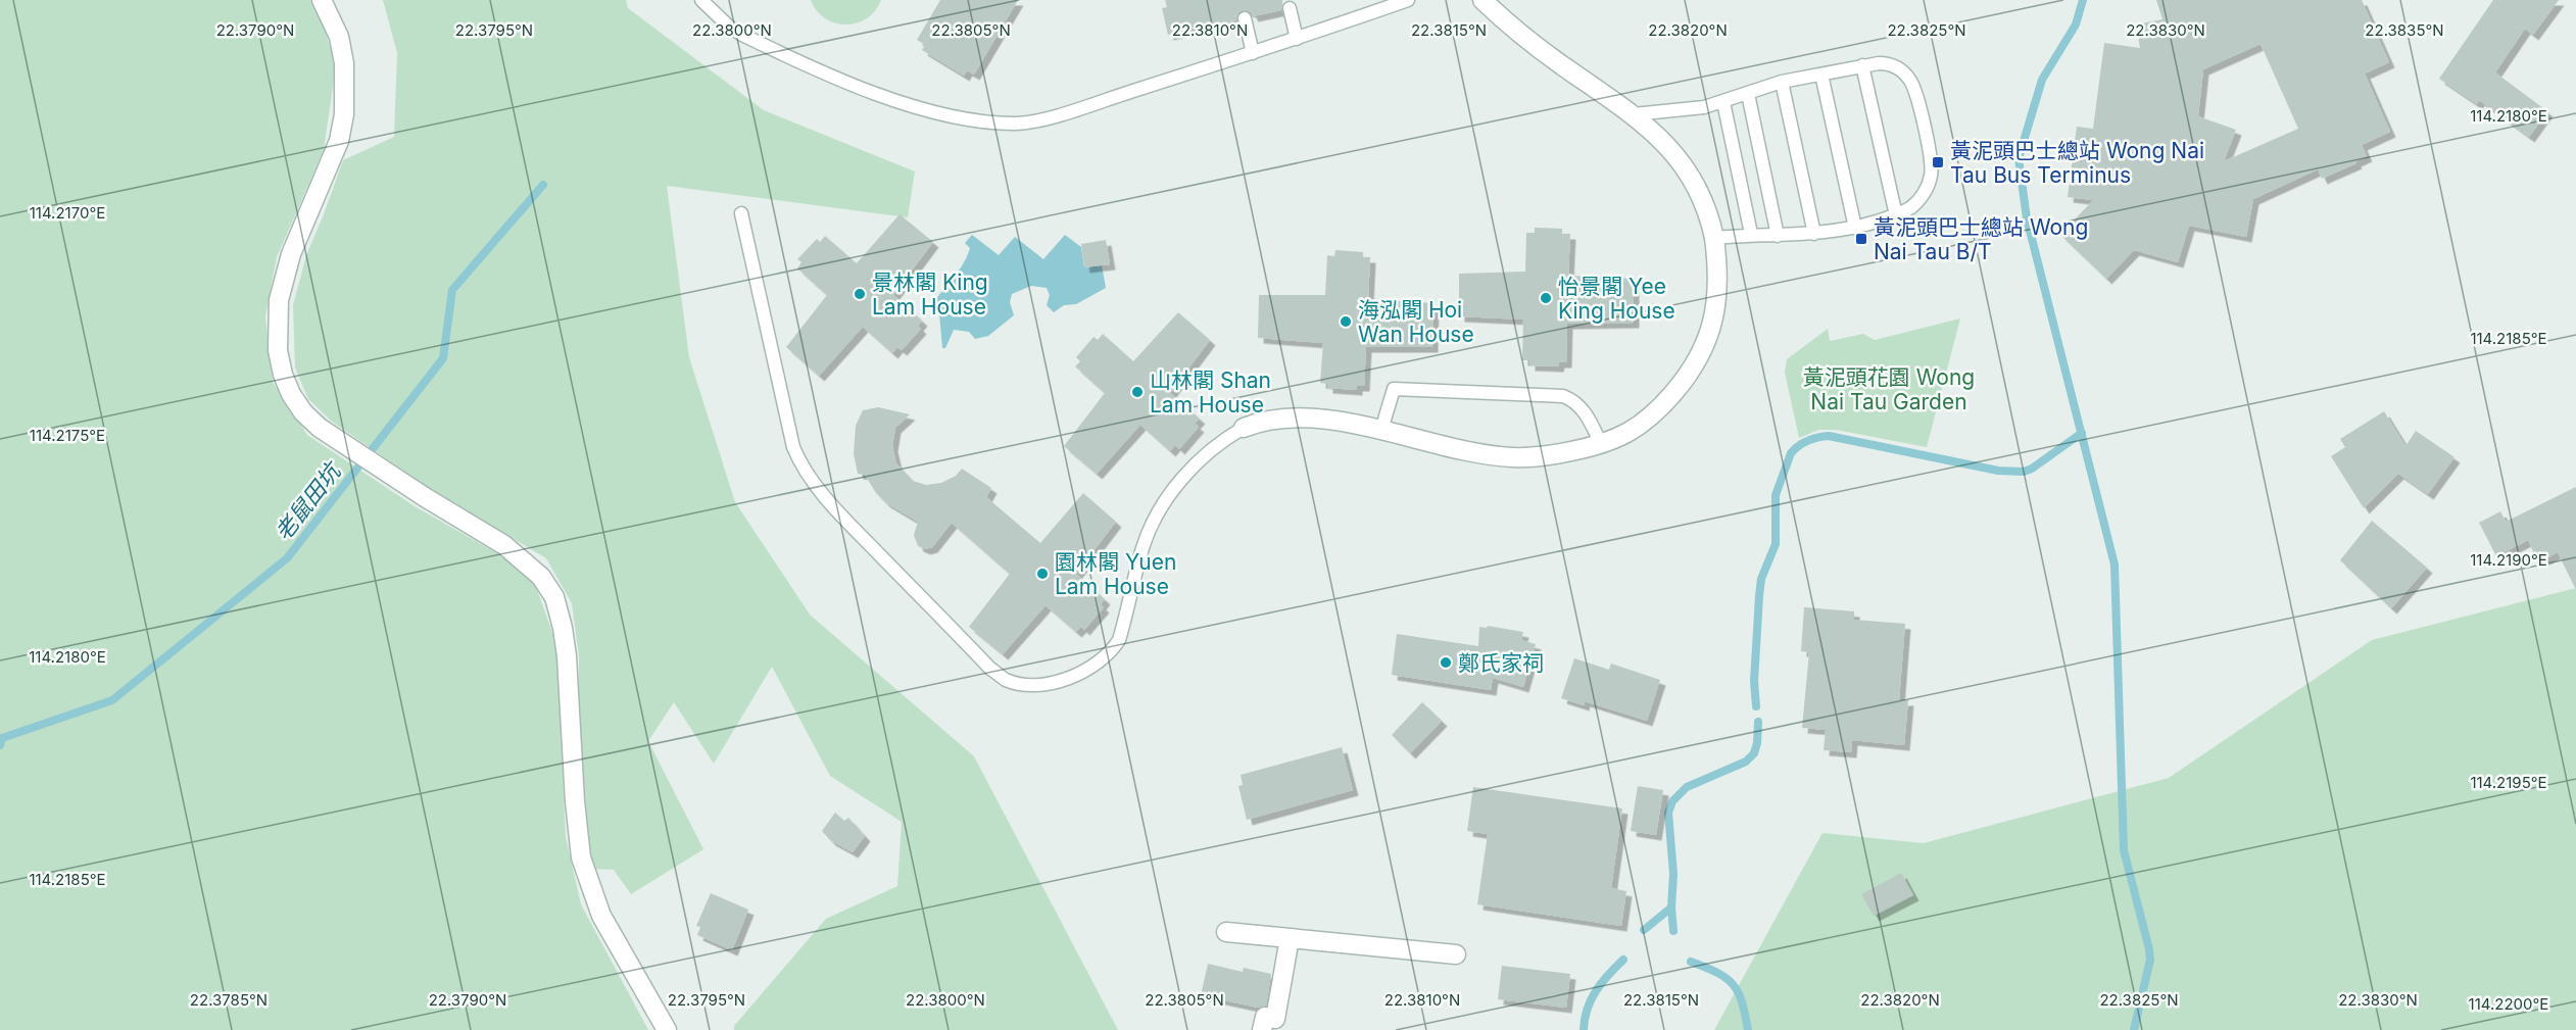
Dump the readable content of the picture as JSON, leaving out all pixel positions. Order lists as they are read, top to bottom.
{
  "water": ["老鼠田坑"],
  "parks": ["黃泥頭花園 Wong Nai Tau Garden"],
  "places": {
    "transit": ["黃泥頭巴士總站 Wong Nai Tau Bus Terminus", "黃泥頭巴士總站 Wong Nai Tau B/T"],
    "other": [
      "景林閣 King Lam House",
      "怡景閣 Yee King House",
      "海泓閣 Hoi Wan House",
      "山林閣 Shan Lam House",
      "園林閣 Yuen Lam House",
      "鄭氏家祠"
    ]
  },
  "coordinates": [
    "22.3790°N",
    "22.3795°N",
    "22.3800°N",
    "22.3805°N",
    "22.3810°N",
    "22.3815°N",
    "22.3820°N",
    "22.3825°N",
    "22.3830°N",
    "22.3835°N",
    "114.2180°E",
    "114.2170°E",
    "114.2185°E",
    "114.2175°E",
    "114.2190°E",
    "114.2195°E",
    "22.3785°N",
    "114.2200°E"
  ]
}
